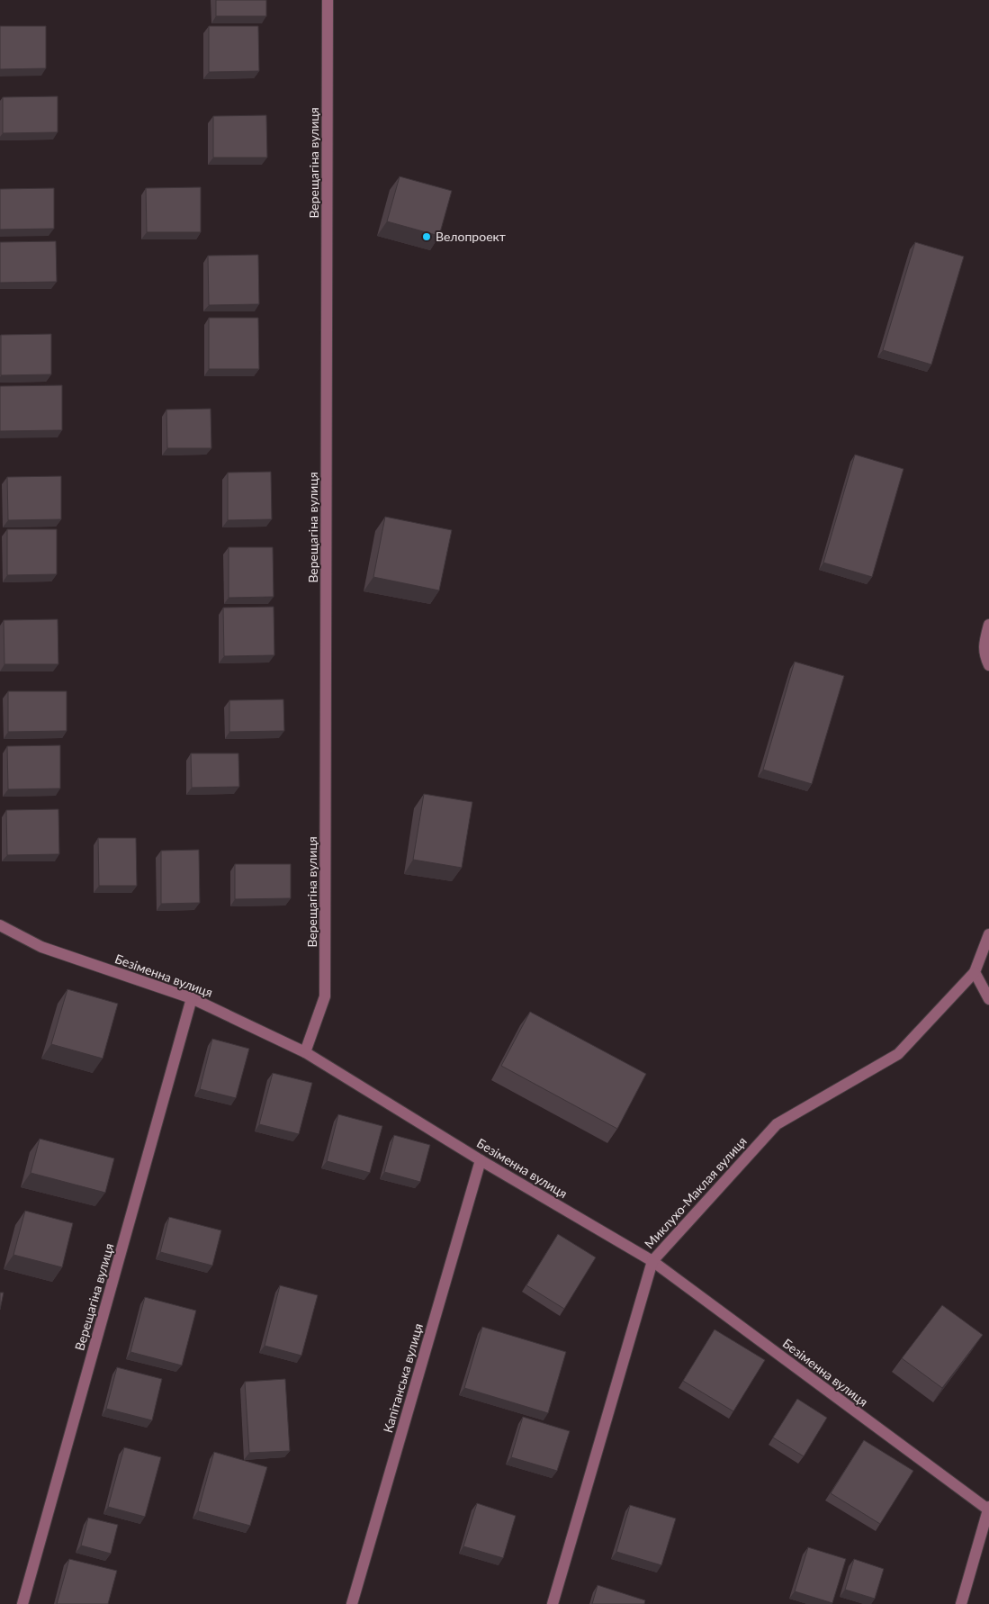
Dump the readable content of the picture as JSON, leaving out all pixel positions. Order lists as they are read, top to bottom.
{
  "streets": {
    "street": [
      "Верещагіна вулиця",
      "Безіменна вулиця",
      "Миклухо-Маклая вулиця",
      "Капітанська вулиця"
    ]
  },
  "crossings": [
    ["Верещагіна вулиця", "Безіменна вулиця"],
    ["Безіменна вулиця", "Миклухо-Маклая вулиця"],
    ["Безіменна вулиця", "Капітанська вулиця"]
  ],
  "places": ["Велопроект"]
}
